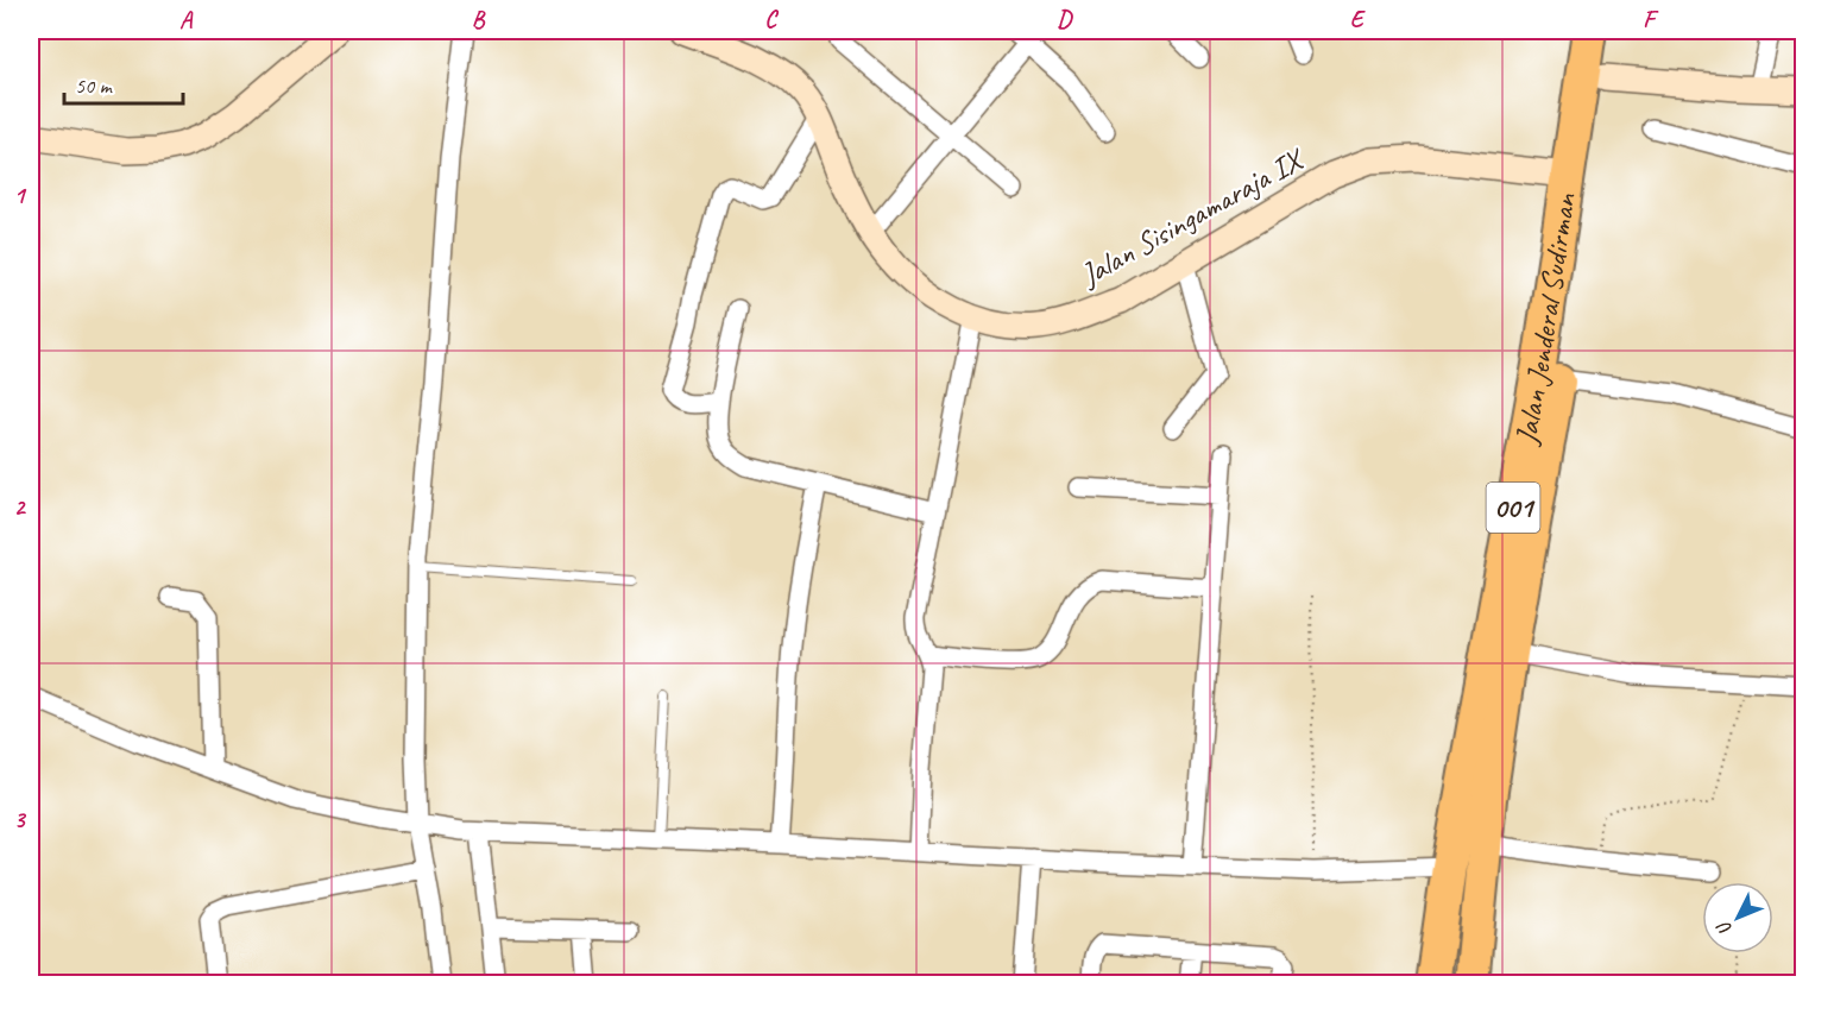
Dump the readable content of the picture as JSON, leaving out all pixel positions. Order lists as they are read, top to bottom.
{
  "streets": {
    "highway": ["Jalan Jenderal Sudirman", "001"],
    "street": ["Jalan Sisingamaraja IX"]
  },
  "crossings": [
    ["Jalan Sisingamaraja IX", "Jalan Jenderal Sudirman"]
  ],
  "scale_bar": "50 m",
  "north": "bottom left",
  "grid": {
    "columns": [
      "A",
      "B",
      "C",
      "D",
      "E",
      "F"
    ],
    "rows": ["1", "2", "3"]
  }
}
